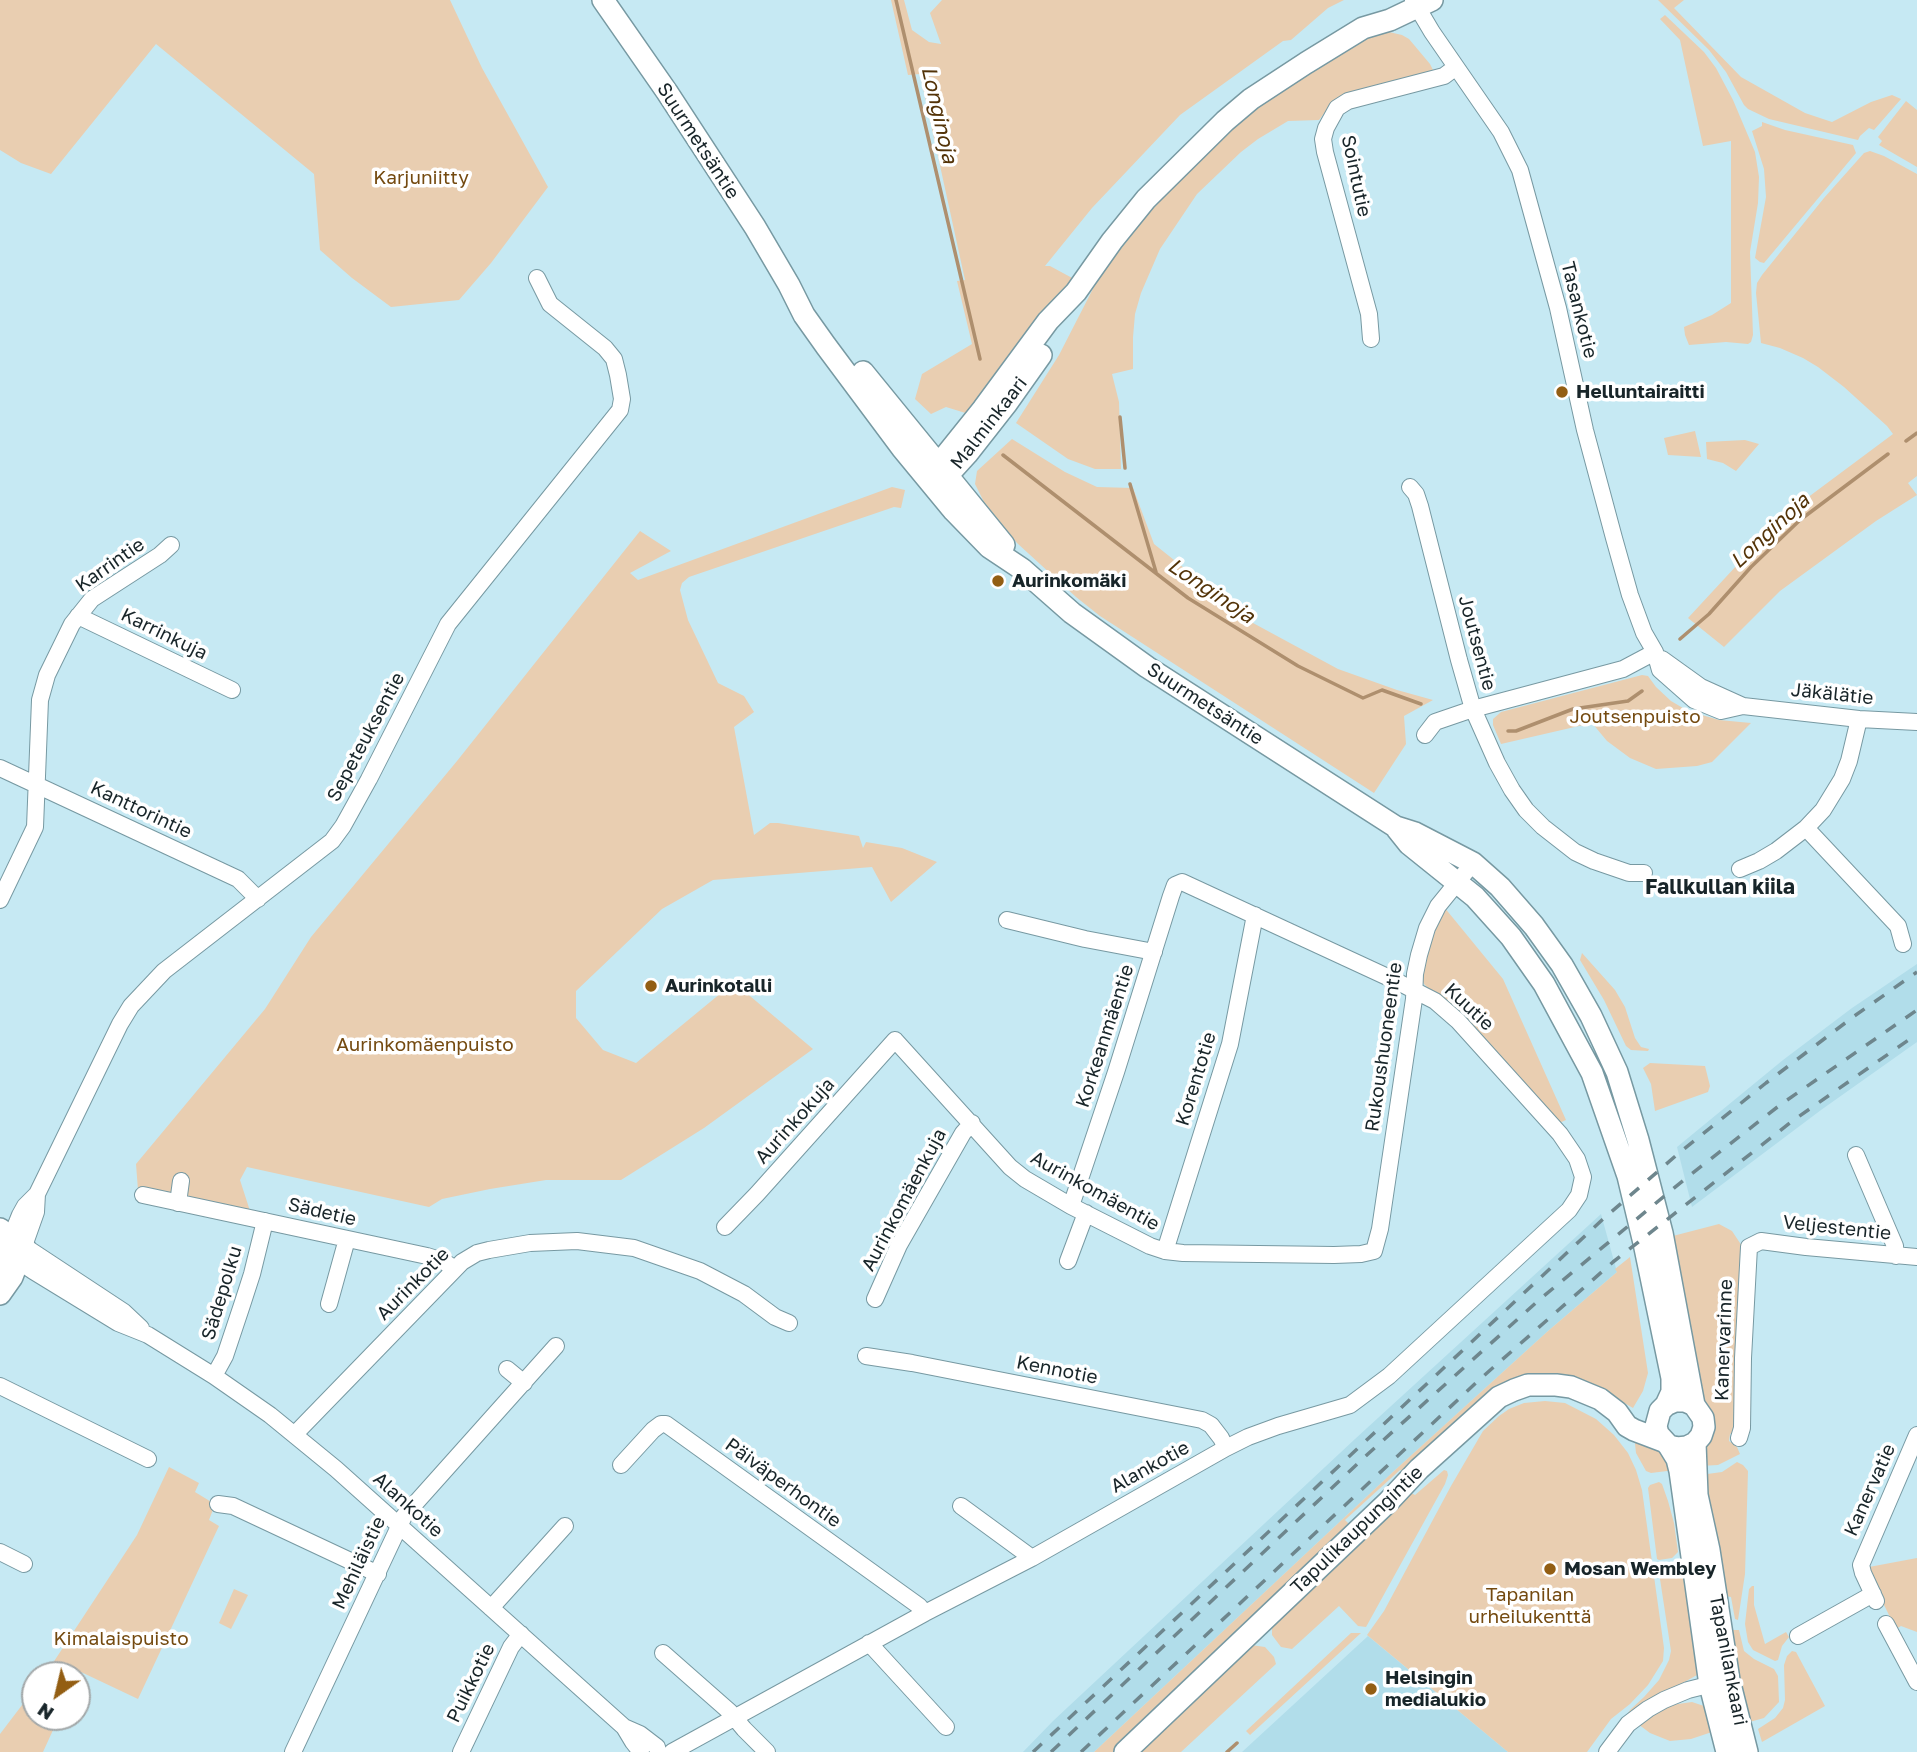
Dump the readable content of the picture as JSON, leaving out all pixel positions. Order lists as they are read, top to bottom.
{
  "streets": {
    "main road": [
      "Suurmetsäntie",
      "Malminkaari",
      "Tapulikaupungintie",
      "Tapanilankaari"
    ],
    "street": [
      "Sointutie",
      "Tasankotie",
      "Karrintie",
      "Karrinkuja",
      "Joutsentie",
      "Jäkälätie",
      "Sepeteuksentie",
      "Kanttorintie",
      "Kuutie",
      "Korkeanmäentie",
      "Rukoushuoneentie",
      "Korentotie",
      "Aurinkokuja",
      "Aurinkomäentie",
      "Aurinkomäenkuja",
      "Sädetie",
      "Veljestentie",
      "Aurinkotie",
      "Sädepolku",
      "Kanervarinne",
      "Kennotie",
      "Alankotie",
      "Päiväperhontie",
      "Kanervatie",
      "Mehiläistie",
      "Puikkotie"
    ]
  },
  "crossings": [
    ["Suurmetsäntie", "Malminkaari"],
    ["Suurmetsäntie", "Rukoushuoneentie"],
    ["Sointutie", "Tasankotie"],
    ["Tasankotie", "Malminkaari"],
    ["Tasankotie", "Joutsentie"],
    ["Tasankotie", "Jäkälätie"],
    ["Karrintie", "Karrinkuja"],
    ["Karrintie", "Kanttorintie"],
    ["Joutsentie", "Jäkälätie"],
    ["Sepeteuksentie", "Kanttorintie"],
    ["Sepeteuksentie", "Alankotie"],
    ["Kuutie", "Korkeanmäentie"],
    ["Kuutie", "Rukoushuoneentie"],
    ["Kuutie", "Korentotie"],
    ["Kuutie", "Alankotie"],
    ["Korkeanmäentie", "Aurinkomäentie"],
    ["Rukoushuoneentie", "Aurinkomäentie"],
    ["Korentotie", "Aurinkomäentie"],
    ["Aurinkokuja", "Aurinkomäentie"],
    ["Aurinkomäentie", "Aurinkomäenkuja"],
    ["Sädetie", "Aurinkotie"],
    ["Sädetie", "Sädepolku"],
    ["Veljestentie", "Kanervarinne"],
    ["Aurinkotie", "Alankotie"],
    ["Sädepolku", "Alankotie"],
    ["Kennotie", "Alankotie"],
    ["Alankotie", "Päiväperhontie"],
    ["Alankotie", "Mehiläistie"],
    ["Alankotie", "Puikkotie"],
    ["Tapulikaupungintie", "Tapanilankaari"]
  ],
  "districts": ["Fallkullan kiila"],
  "water": ["Longinoja"],
  "parks": [
    "Karjuniitty",
    "Joutsenpuisto",
    "Aurinkomäenpuisto",
    "Tapanilan urheilukenttä",
    "Kimalaispuisto"
  ],
  "places": [
    "Helluntairaitti",
    "Aurinkomäki",
    "Aurinkotalli",
    "Mosan Wembley",
    "Helsingin medialukio"
  ],
  "north": "bottom left"
}
